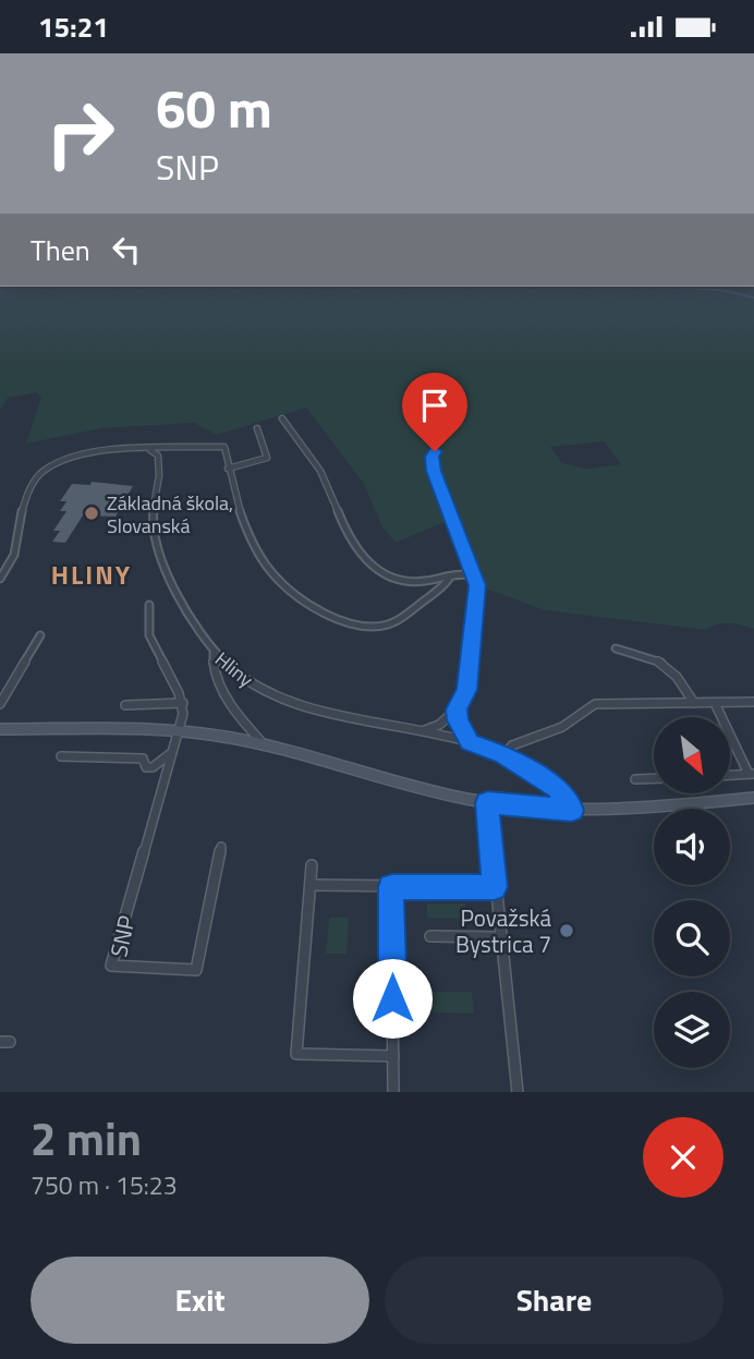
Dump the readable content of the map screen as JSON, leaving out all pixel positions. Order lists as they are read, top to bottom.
{
  "streets": {
    "street": ["Hliny", "SNP"]
  },
  "districts": ["HLINY"],
  "places": ["Základná škola, Slovanská", "Považská Bystrica 7"],
  "north": "bottom right",
  "page": {
    "status": "15:21",
    "turn": ["60 m", "SNP"],
    "then": "Then",
    "heading": ["2 min", "750 m · 15:23"],
    "buttons": ["Exit", "Share"]
  }
}
